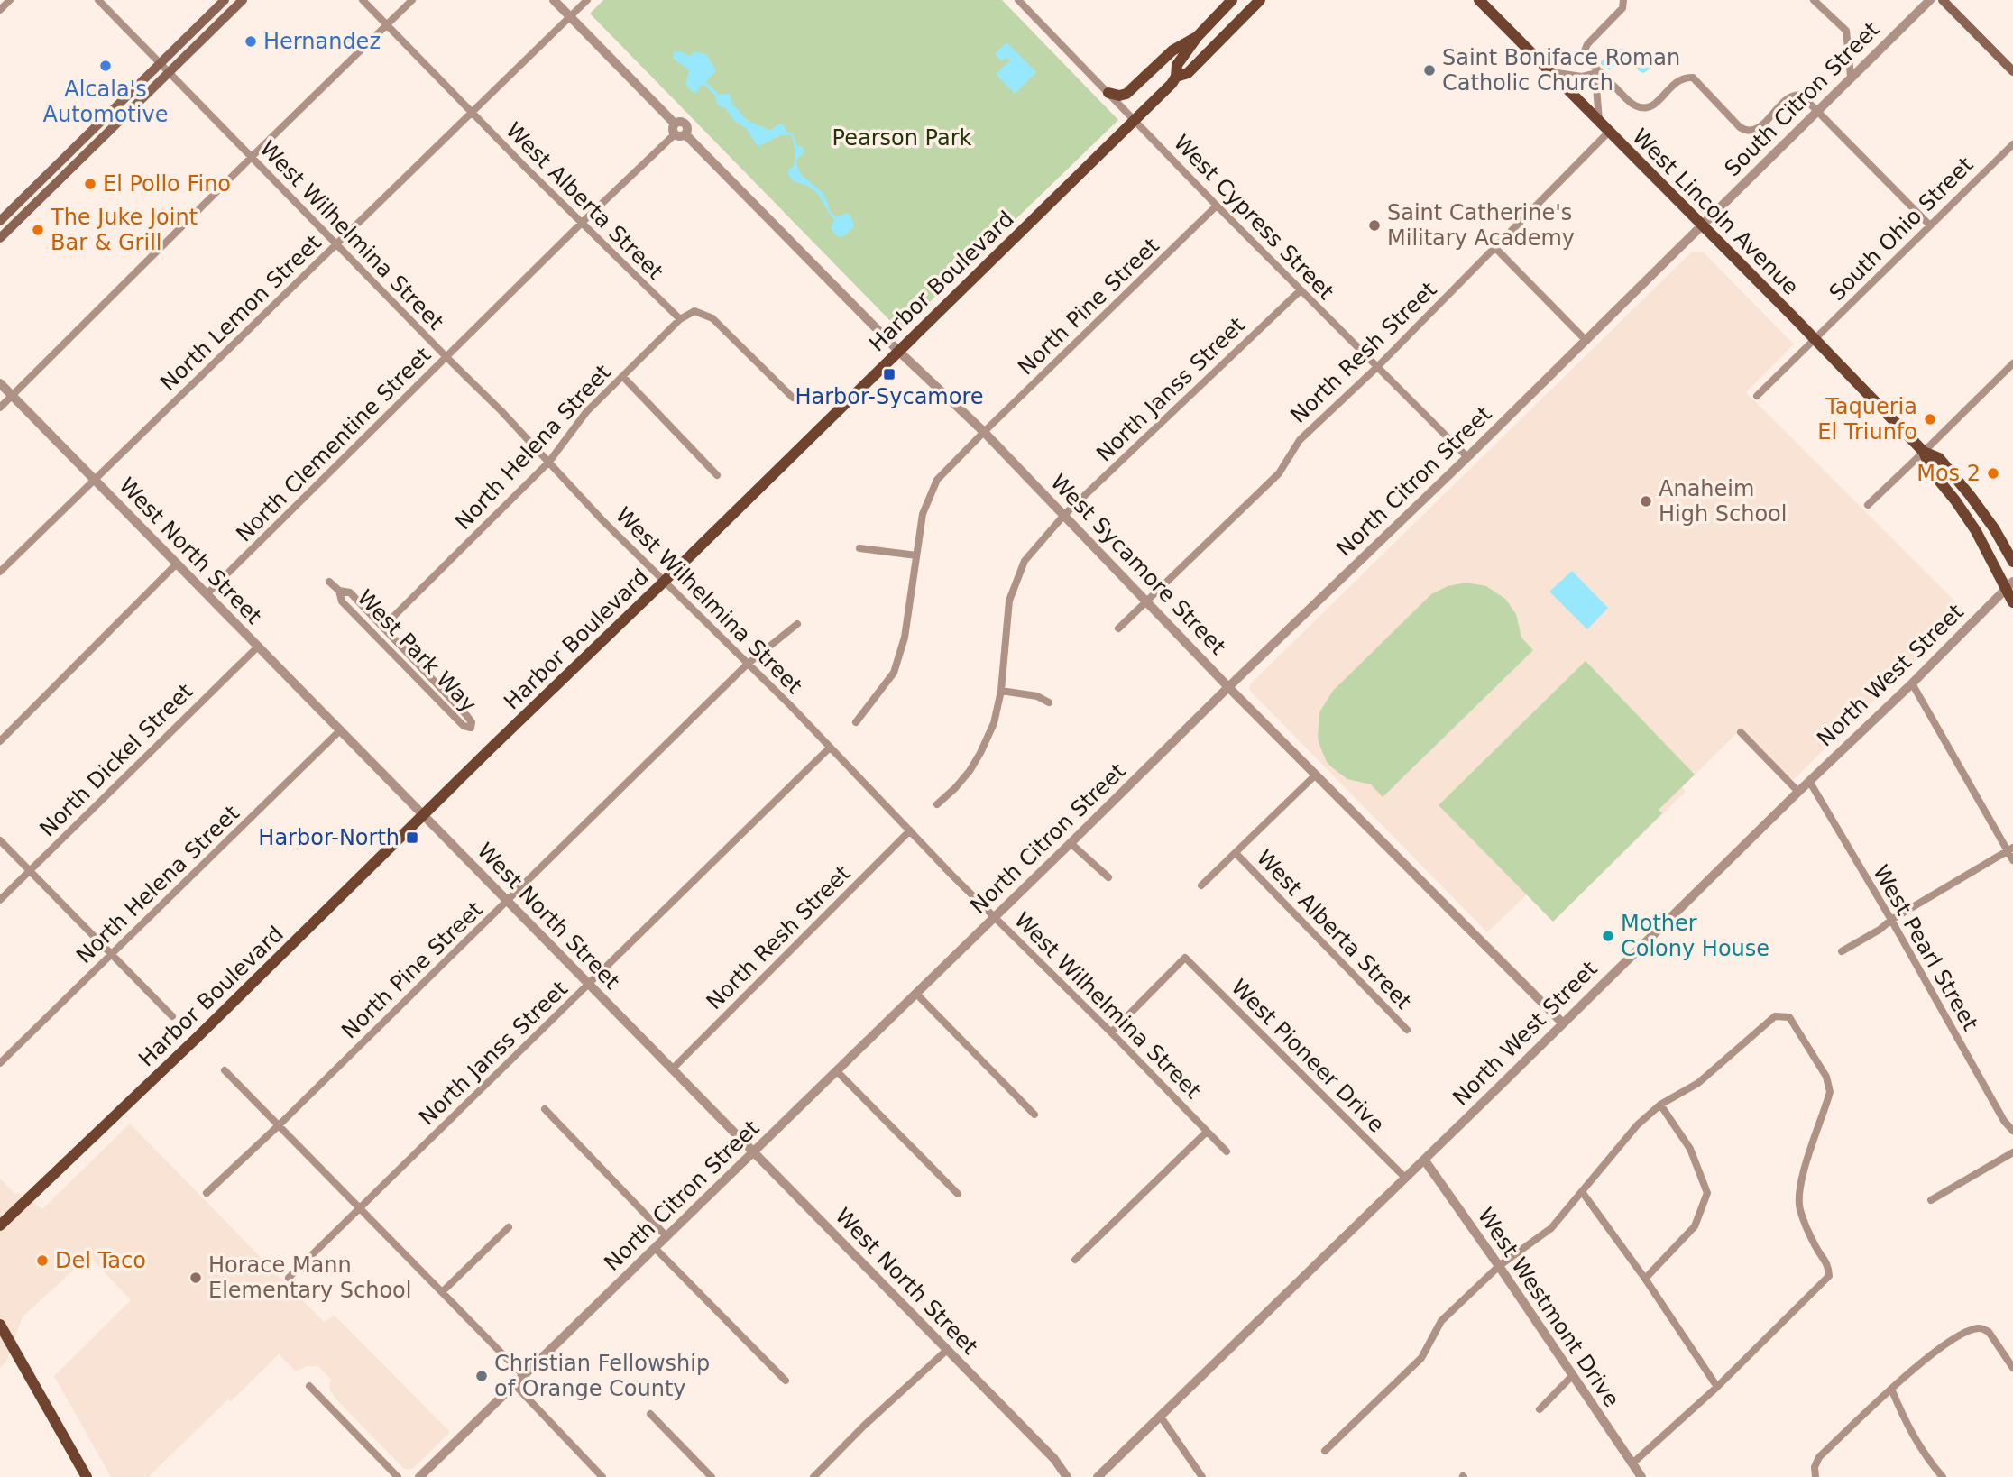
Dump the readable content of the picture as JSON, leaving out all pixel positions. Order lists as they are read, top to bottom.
{
  "streets": {
    "main road": ["West Lincoln Avenue", "Harbor Boulevard"],
    "street": [
      "South Citron Street",
      "West Alberta Street",
      "West Cypress Street",
      "South Ohio Street",
      "West Wilhelmina Street",
      "North Pine Street",
      "North Lemon Street",
      "North Resh Street",
      "North Janss Street",
      "North Clementine Street",
      "North Helena Street",
      "North Citron Street",
      "West North Street",
      "West Sycamore Street",
      "West Park Way",
      "North West Street",
      "North Dickel Street",
      "West Pearl Street",
      "West Pioneer Drive",
      "West Westmont Drive"
    ]
  },
  "crossings": [
    ["South Citron Street", "West Lincoln Avenue"],
    ["South Citron Street", "North Citron Street"],
    ["West Alberta Street", "North Lemon Street"],
    ["West Alberta Street", "North Clementine Street"],
    ["West Alberta Street", "North Helena Street"],
    ["West Lincoln Avenue", "South Ohio Street"],
    ["West Lincoln Avenue", "North Resh Street"],
    ["West Lincoln Avenue", "North Citron Street"],
    ["West Lincoln Avenue", "North West Street"],
    ["West Cypress Street", "Harbor Boulevard"],
    ["West Cypress Street", "North Pine Street"],
    ["West Cypress Street", "North Resh Street"],
    ["West Cypress Street", "North Janss Street"],
    ["West Cypress Street", "North Citron Street"],
    ["West Wilhelmina Street", "Harbor Boulevard"],
    ["West Wilhelmina Street", "North Pine Street"],
    ["West Wilhelmina Street", "North Lemon Street"],
    ["West Wilhelmina Street", "North Resh Street"],
    ["West Wilhelmina Street", "North Janss Street"],
    ["West Wilhelmina Street", "North Clementine Street"],
    ["West Wilhelmina Street", "North Helena Street"],
    ["West Wilhelmina Street", "North Citron Street"],
    ["West Wilhelmina Street", "West Pioneer Drive"],
    ["Harbor Boulevard", "West North Street"],
    ["Harbor Boulevard", "West Sycamore Street"],
    ["North Pine Street", "West North Street"],
    ["North Pine Street", "West Sycamore Street"],
    ["North Lemon Street", "West North Street"],
    ["North Lemon Street", "West Sycamore Street"],
    ["North Resh Street", "West North Street"],
    ["North Resh Street", "West Sycamore Street"],
    ["North Janss Street", "West North Street"],
    ["North Janss Street", "West Sycamore Street"],
    ["North Clementine Street", "West North Street"],
    ["North Clementine Street", "West Sycamore Street"],
    ["North Helena Street", "West North Street"],
    ["North Helena Street", "West Park Way"],
    ["North Citron Street", "West North Street"],
    ["North Citron Street", "West Sycamore Street"],
    ["West North Street", "North Dickel Street"],
    ["West Sycamore Street", "North West Street"],
    ["North West Street", "West Pearl Street"],
    ["North West Street", "West Pioneer Drive"],
    ["North West Street", "West Westmont Drive"]
  ],
  "parks": ["Pearson Park"],
  "places": {
    "other": [
      "Hernandez",
      "Alcala's Automotive",
      "Saint Boniface Roman Catholic Church",
      "El Pollo Fino",
      "Saint Catherine's Military Academy",
      "The Juke Joint Bar & Grill",
      "Taqueria El Triunfo",
      "Mos 2",
      "Anaheim High School",
      "Mother Colony House",
      "Del Taco",
      "Horace Mann Elementary School",
      "Christian Fellowship of Orange County"
    ],
    "transit": ["Harbor-Sycamore", "Harbor-North"]
  }
}
